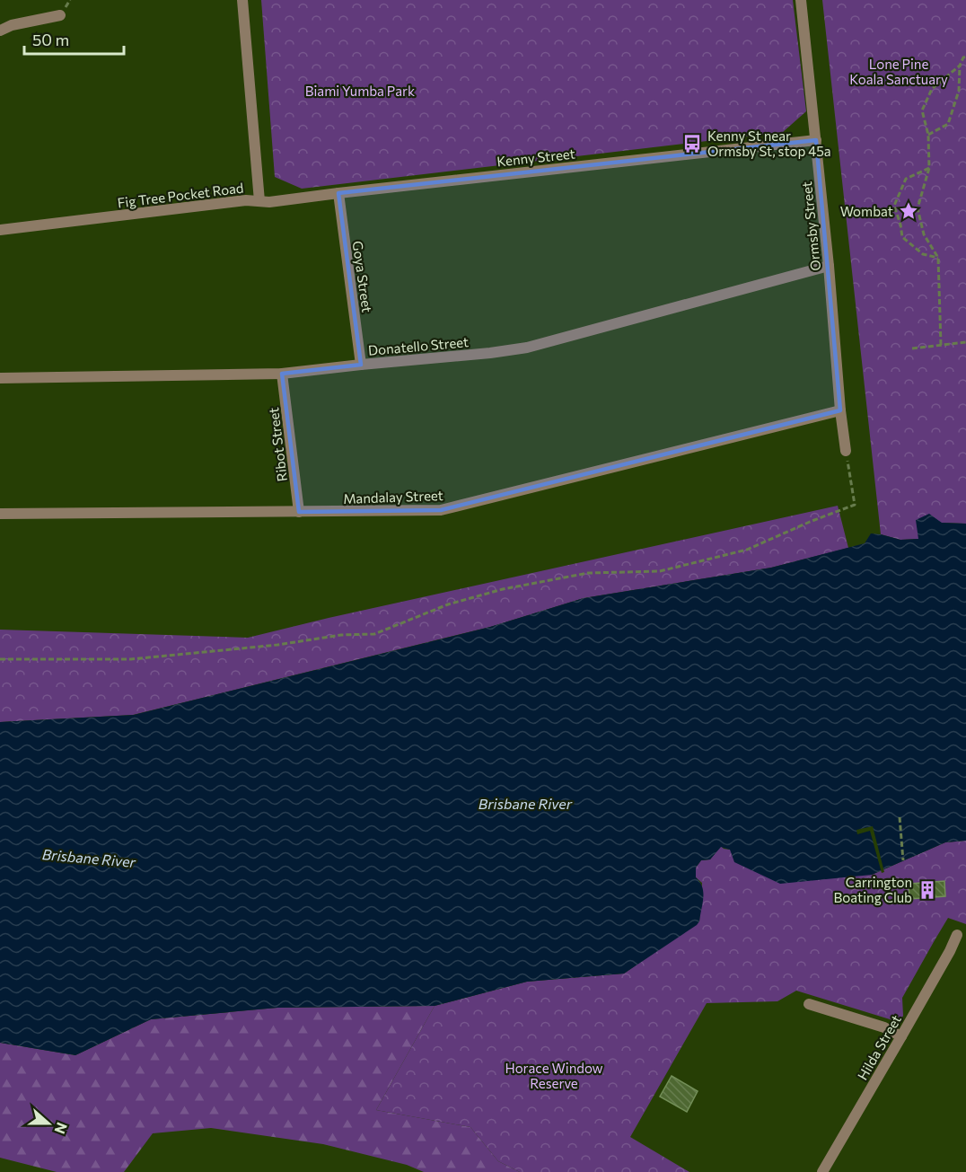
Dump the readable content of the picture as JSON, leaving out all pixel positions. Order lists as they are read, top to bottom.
{
  "streets": {
    "street": [
      "Kenny Street",
      "Fig Tree Pocket Road",
      "Ormsby Street",
      "Goya Street",
      "Donatello Street",
      "Ribot Street",
      "Mandalay Street",
      "Hilda Street"
    ]
  },
  "crossings": [
    ["Kenny Street", "Fig Tree Pocket Road"],
    ["Kenny Street", "Ormsby Street"],
    ["Kenny Street", "Goya Street"],
    ["Ormsby Street", "Donatello Street"],
    ["Ormsby Street", "Mandalay Street"],
    ["Goya Street", "Donatello Street"],
    ["Donatello Street", "Ribot Street"],
    ["Ribot Street", "Mandalay Street"]
  ],
  "water": ["Brisbane River"],
  "parks": ["Lone Pine Koala Sanctuary", "Biami Yumba Park", "Horace Window Reserve"],
  "places": {
    "bus stop": ["Kenny St near Ormsby St, stop 45a"],
    "place": ["Wombat"],
    "building": ["Carrington Boating Club"]
  },
  "scale_bar": "50 m",
  "north": "right"
}
